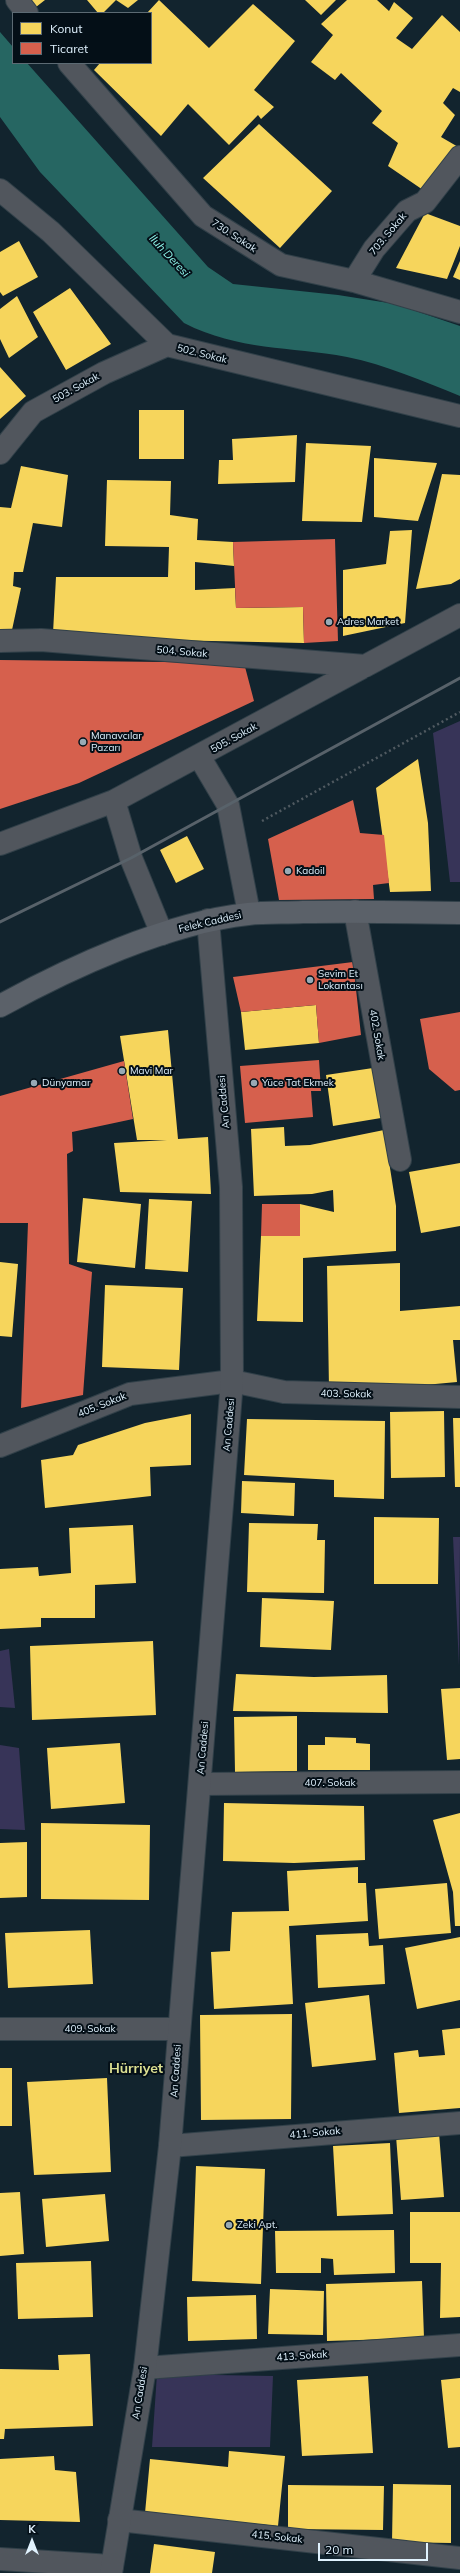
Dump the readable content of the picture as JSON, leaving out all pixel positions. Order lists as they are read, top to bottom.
{
  "streets": {
    "main road": ["Felek Caddesi"],
    "street": [
      "703. Sokak",
      "730. Sokak",
      "502. Sokak",
      "503. Sokak",
      "504. Sokak",
      "505. Sokak",
      "402. Sokak",
      "Arı Caddesi",
      "403. Sokak",
      "405. Sokak",
      "407. Sokak",
      "409. Sokak",
      "411. Sokak",
      "413. Sokak",
      "415. Sokak"
    ]
  },
  "crossings": [
    ["703. Sokak", "730. Sokak"],
    ["502. Sokak", "503. Sokak"],
    ["504. Sokak", "505. Sokak"],
    ["Felek Caddesi", "402. Sokak"],
    ["Felek Caddesi", "Arı Caddesi"],
    ["Arı Caddesi", "403. Sokak"],
    ["Arı Caddesi", "405. Sokak"],
    ["Arı Caddesi", "407. Sokak"],
    ["Arı Caddesi", "409. Sokak"],
    ["Arı Caddesi", "411. Sokak"],
    ["Arı Caddesi", "413. Sokak"],
    ["Arı Caddesi", "415. Sokak"],
    ["403. Sokak", "405. Sokak"]
  ],
  "districts": ["Hürriyet"],
  "water": ["İluh Deresi"],
  "places": [
    "Adres Market",
    "Manavcılar Pazarı",
    "Kadoil",
    "Sevim Et Lokantası",
    "Mavi Mar",
    "Dünyamar",
    "Yüce Tat Ekmek",
    "Zeki Apt."
  ],
  "legend": ["Konut", "Ticaret"],
  "scale_bar": "20 m",
  "north": "top"
}
